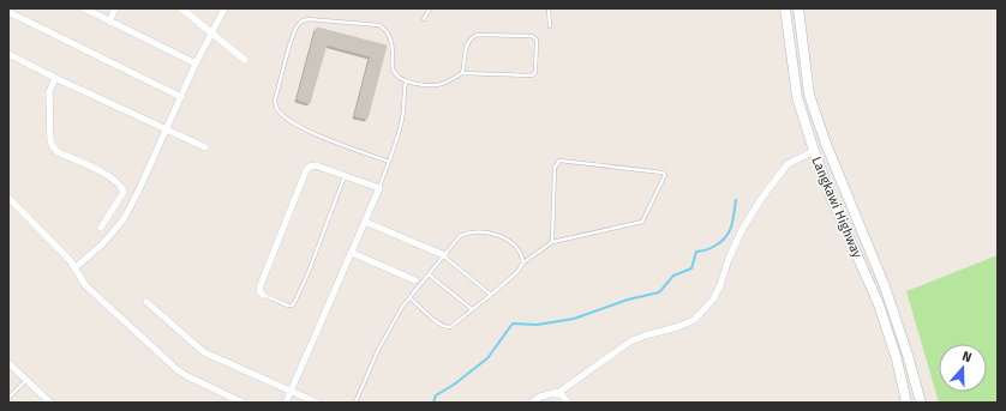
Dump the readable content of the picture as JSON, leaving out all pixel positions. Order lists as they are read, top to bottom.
{
  "streets": {
    "main road": ["Langkawi Highway"]
  },
  "north": "top"
}
